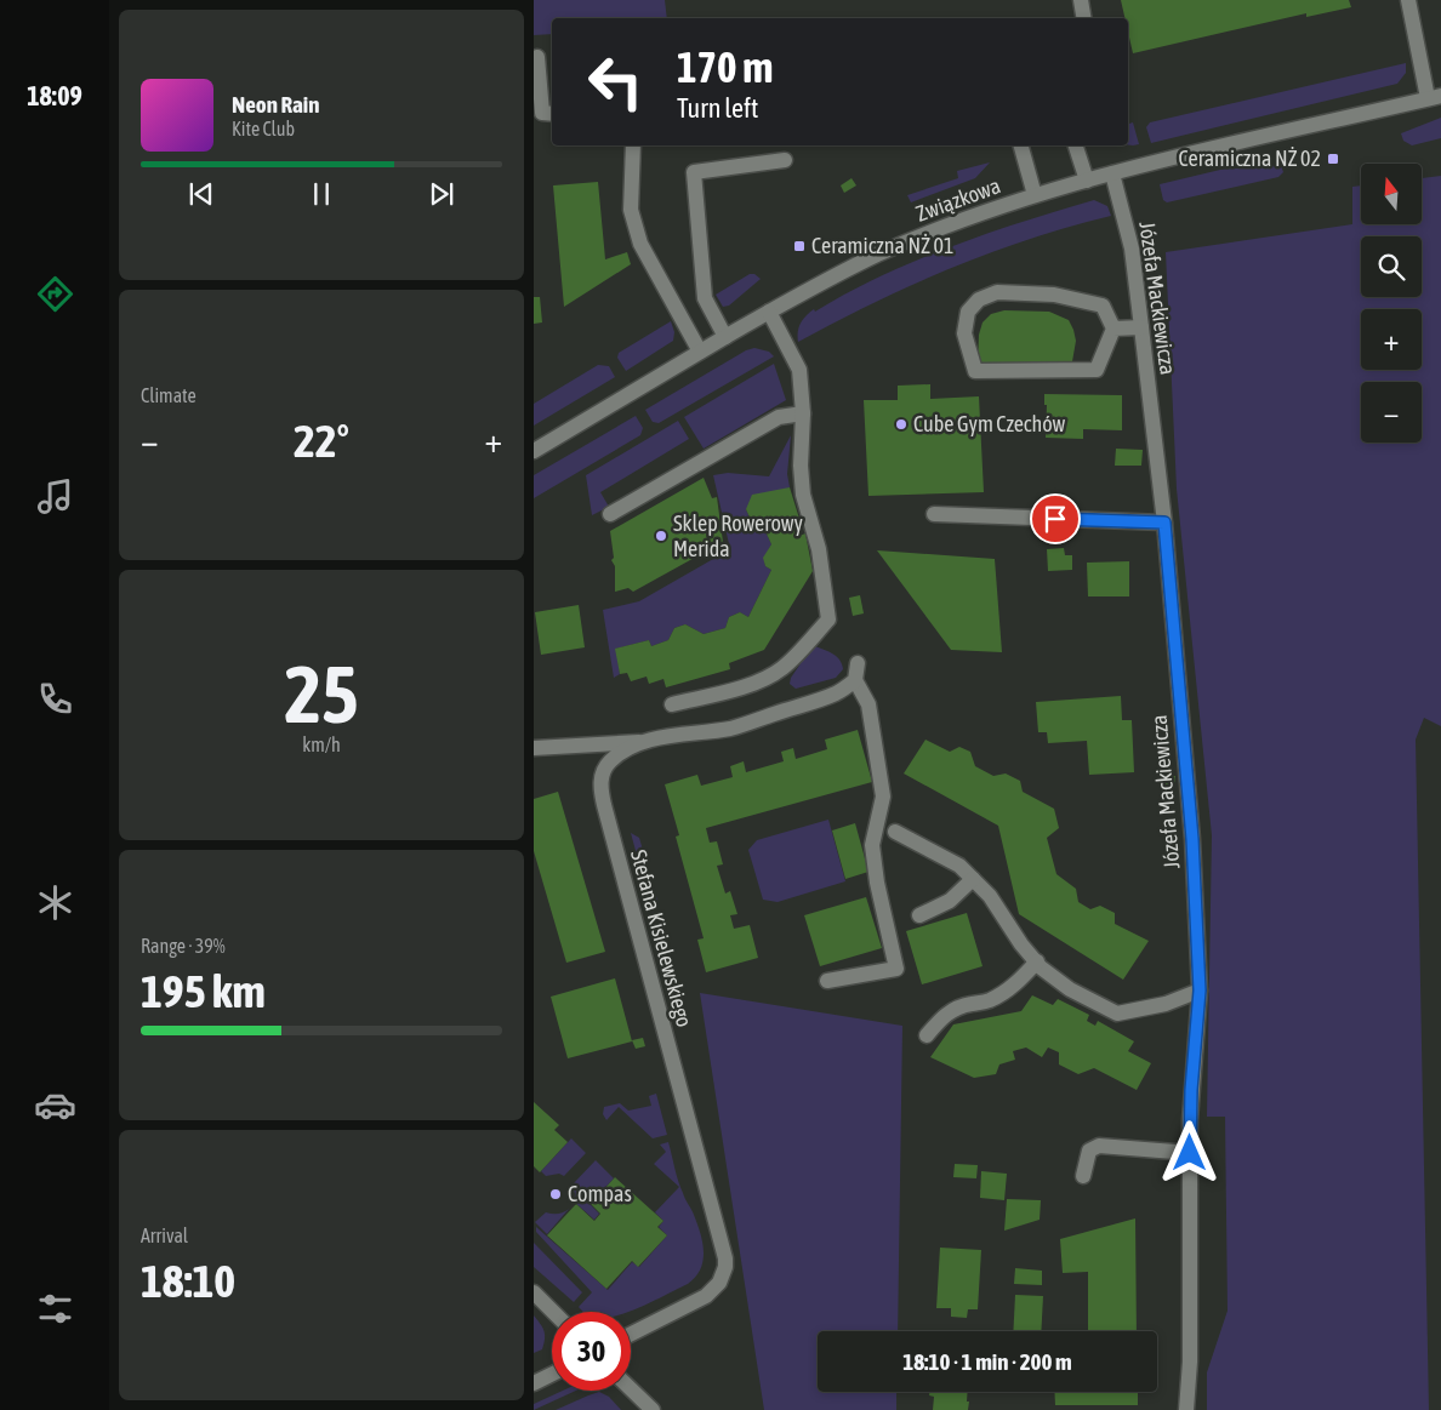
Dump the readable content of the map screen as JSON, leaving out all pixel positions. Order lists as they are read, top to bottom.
{
  "streets": {
    "street": ["Związkowa", "Józefa Mackiewicza", "Stefana Kisielewskiego"]
  },
  "crossings": [
    ["Związkowa", "Józefa Mackiewicza"]
  ],
  "places": {
    "transit": ["Ceramiczna NŻ 02", "Ceramiczna NŻ 01"],
    "other": ["Cube Gym Czechów", "Sklep Rowerowy Merida", "Compas"]
  },
  "north": "top",
  "page": {
    "tabs": "18:09",
    "turn": ["170 m", "Turn left"],
    "song": ["Neon Rain", "Kite Club"],
    "map_buttons": ["+", "−"],
    "tile": [
      "Climate",
      ["25", "km/h"],
      ["Range · 39%", "195 km"],
      ["Arrival", "18:10"]
    ],
    "heat": ["−", "22°", "+"],
    "limit": "30",
    "trip": "18:10 · 1 min · 200 m"
  }
}
